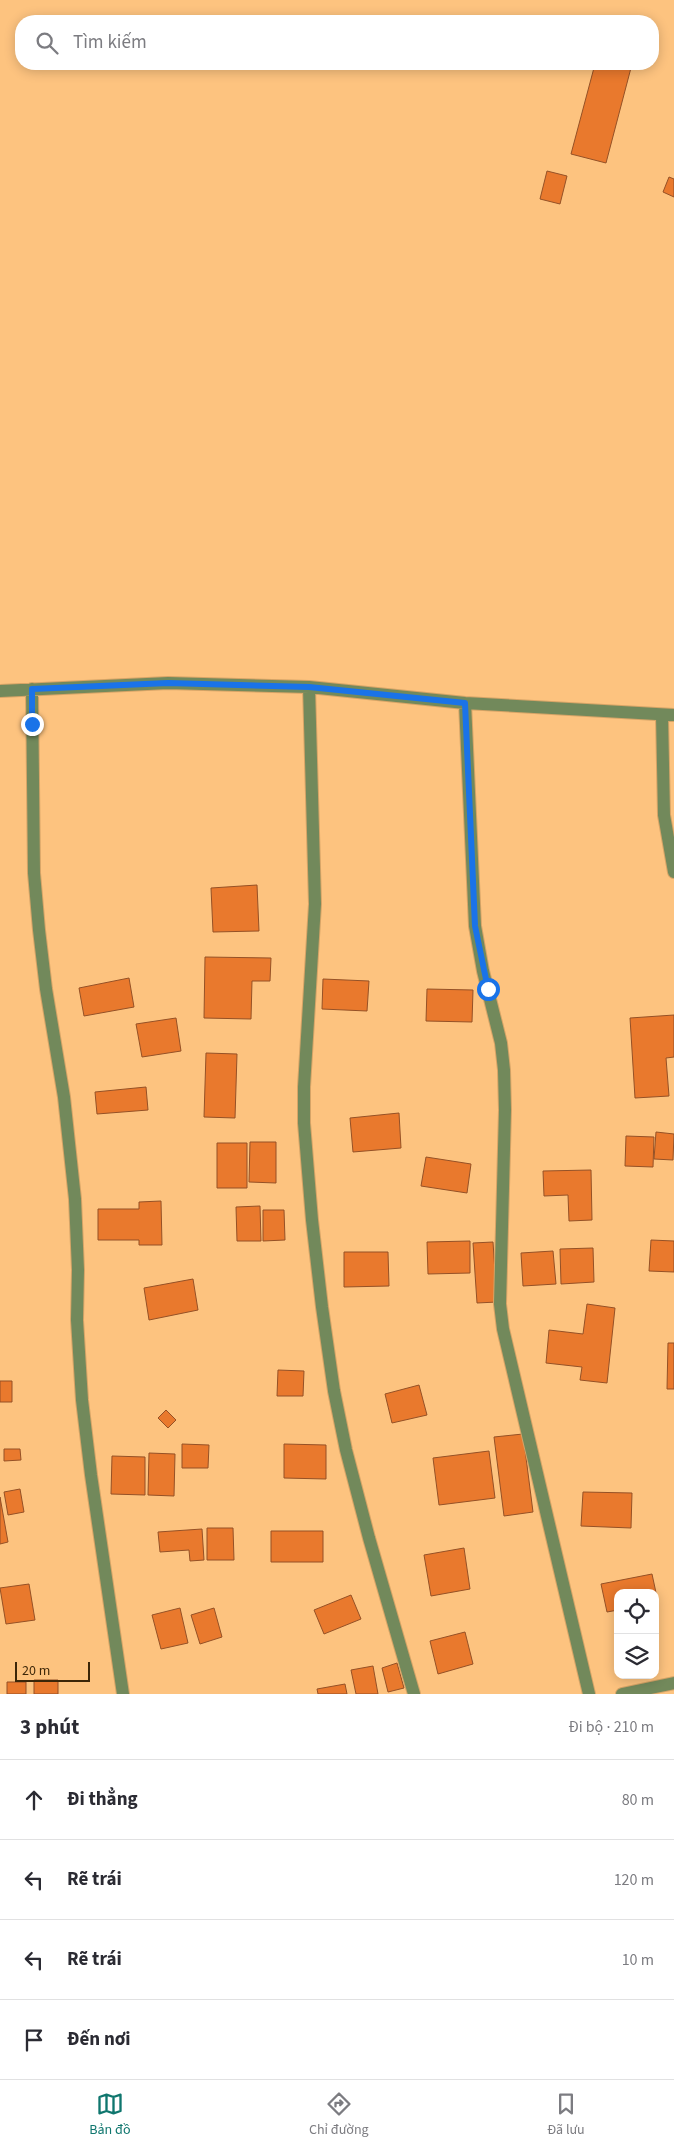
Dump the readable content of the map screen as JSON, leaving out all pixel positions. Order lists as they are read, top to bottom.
{
  "scale_bar": "20 m",
  "page": {
    "search": "Tìm kiếm",
    "scale": "20 m",
    "heading": ["3 phút", "Đi bộ · 210 m"],
    "list": [
      ["Đi thẳng", "80 m"],
      ["Rẽ trái", "120 m"],
      ["Rẽ trái", "10 m"],
      "Đến nơi"
    ],
    "nav": ["Bản đồ", "Chỉ đường", "Đã lưu"]
  }
}
